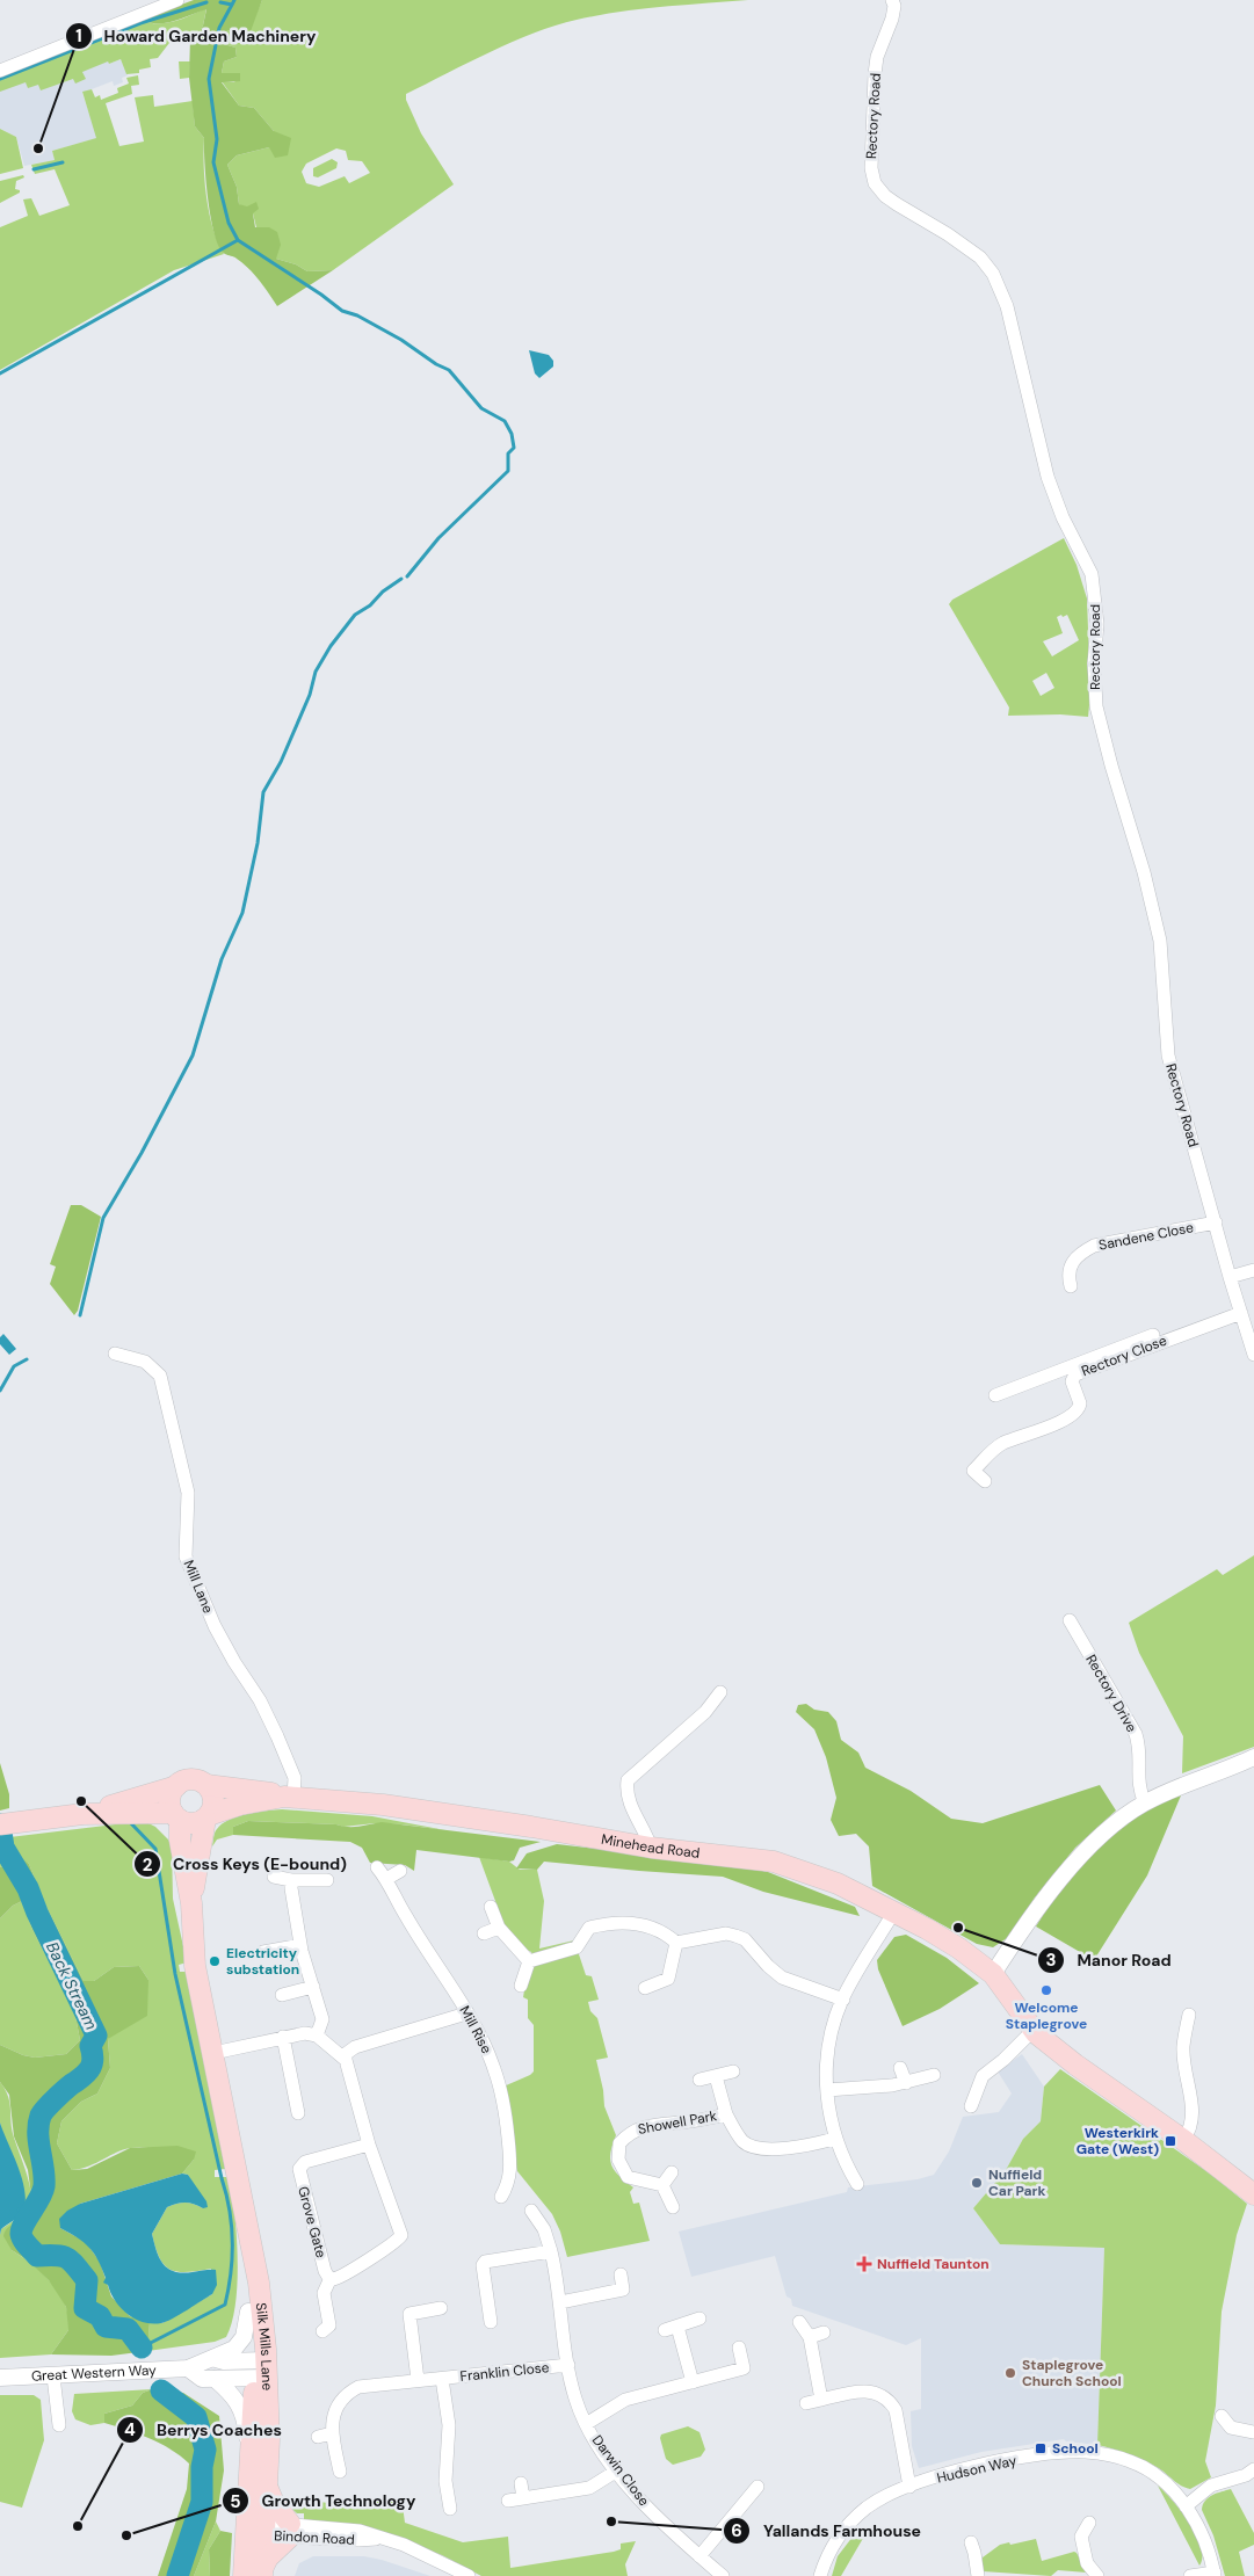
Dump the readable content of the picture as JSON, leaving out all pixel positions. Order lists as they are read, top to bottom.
{
  "streets": {
    "main road": ["Minehead Road", "Silk Mills Lane"],
    "street": [
      "Rectory Road",
      "Sandene Close",
      "Rectory Close",
      "Mill Lane",
      "Rectory Drive",
      "Mill Rise",
      "Showell Park",
      "Grove Gate",
      "Franklin Close",
      "Great Western Way",
      "Hudson Way",
      "Darwin Close",
      "Bindon Road"
    ]
  },
  "crossings": [
    ["Rectory Road", "Sandene Close"],
    ["Rectory Road", "Rectory Close"],
    ["Mill Lane", "Minehead Road"],
    ["Minehead Road", "Silk Mills Lane"],
    ["Silk Mills Lane", "Great Western Way"],
    ["Silk Mills Lane", "Bindon Road"],
    ["Franklin Close", "Darwin Close"]
  ],
  "water": ["Back Stream"],
  "places": {
    "other": [
      "Howard Garden Machinery",
      "Cross Keys (E-bound)",
      "Manor Road",
      "Electricity substation",
      "Welcome Staplegrove",
      "Nuffield Car Park",
      "Staplegrove Church School",
      "Yallands Farmhouse",
      "Berrys Coaches",
      "Growth Technology"
    ],
    "transit": ["Westerkirk Gate (West)", "School"],
    "health": ["Nuffield Taunton"]
  }
}
